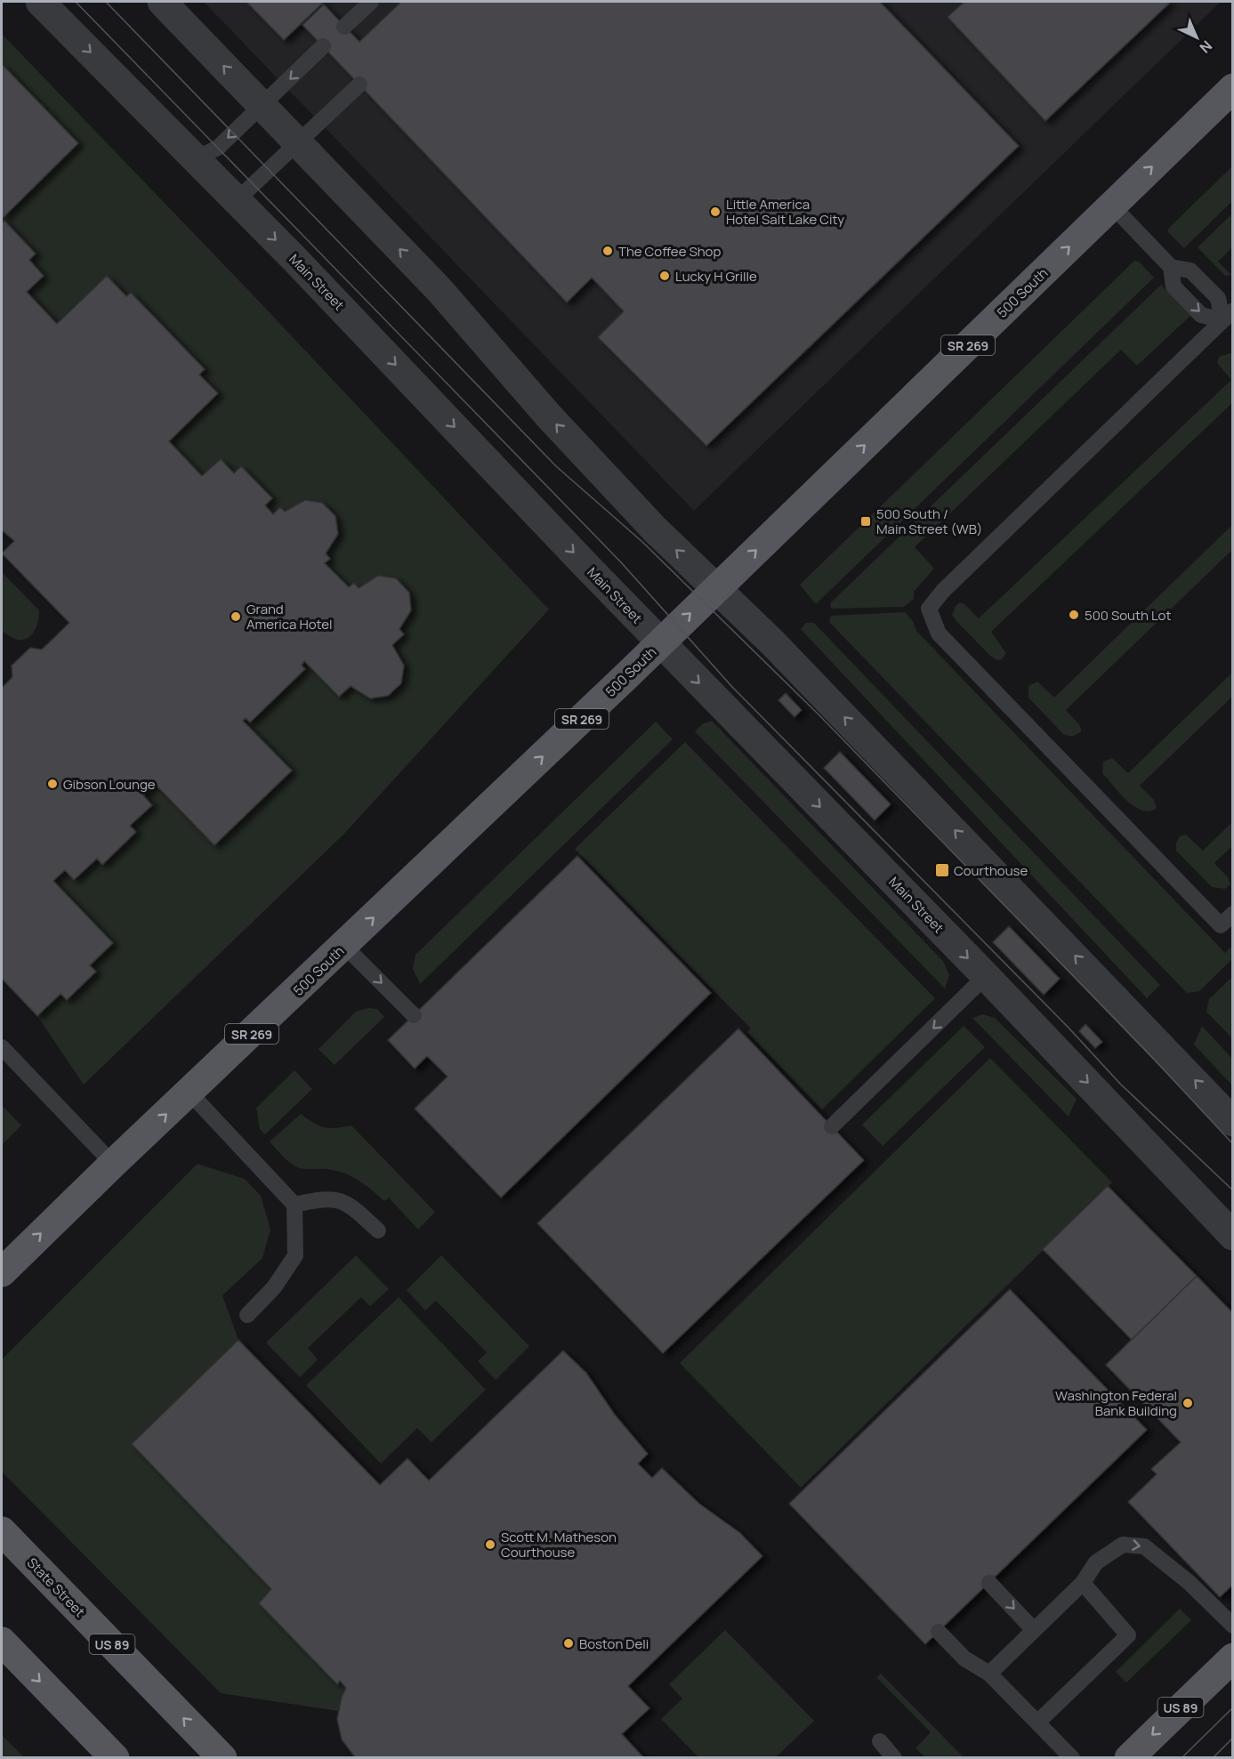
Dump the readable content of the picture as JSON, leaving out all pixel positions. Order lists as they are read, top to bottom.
{
  "streets": {
    "main road": [
      "500 South",
      "SR 269",
      "State Street",
      "US 89"
    ],
    "street": ["Main Street"]
  },
  "crossings": [
    ["Main Street", "500 South"]
  ],
  "one_way": ["500 South"],
  "places": {
    "other": [
      "Little America Hotel Salt Lake City",
      "The Coffee Shop",
      "Lucky H Grille",
      "500 South Lot",
      "Grand America Hotel",
      "Gibson Lounge",
      "Washington Federal Bank Building",
      "Scott M. Matheson Courthouse",
      "Boston Deli"
    ],
    "transit": ["500 South / Main Street (WB)", "Courthouse"]
  },
  "north": "bottom right"
}
